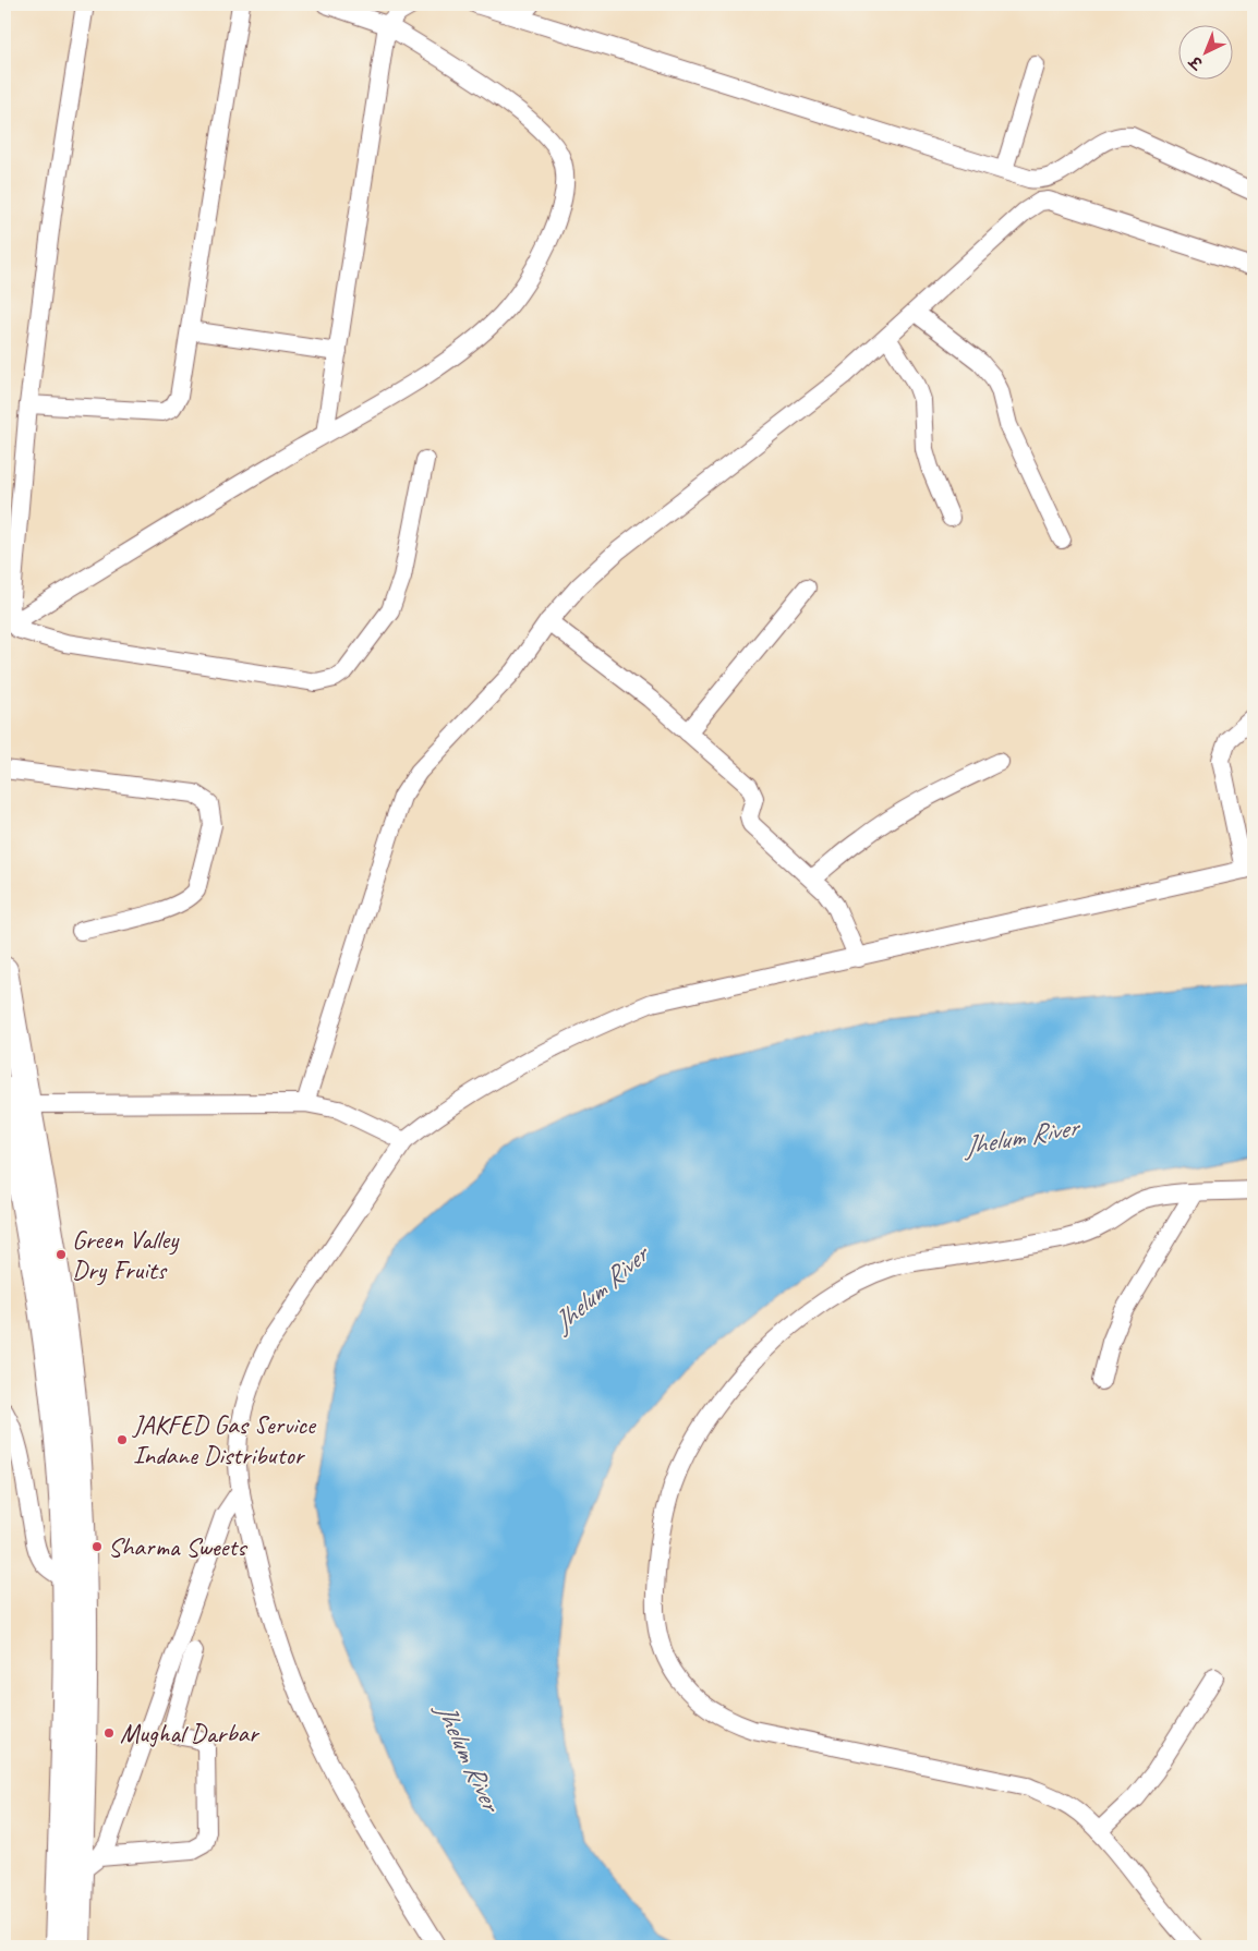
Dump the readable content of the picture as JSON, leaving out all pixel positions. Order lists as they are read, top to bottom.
{
  "water": ["Jhelum River"],
  "places": [
    "Green Valley Dry Fruits",
    "JAKFED Gas Service Indane Distributor",
    "Sharma Sweets",
    "Mughal Darbar"
  ],
  "north": "bottom left"
}
